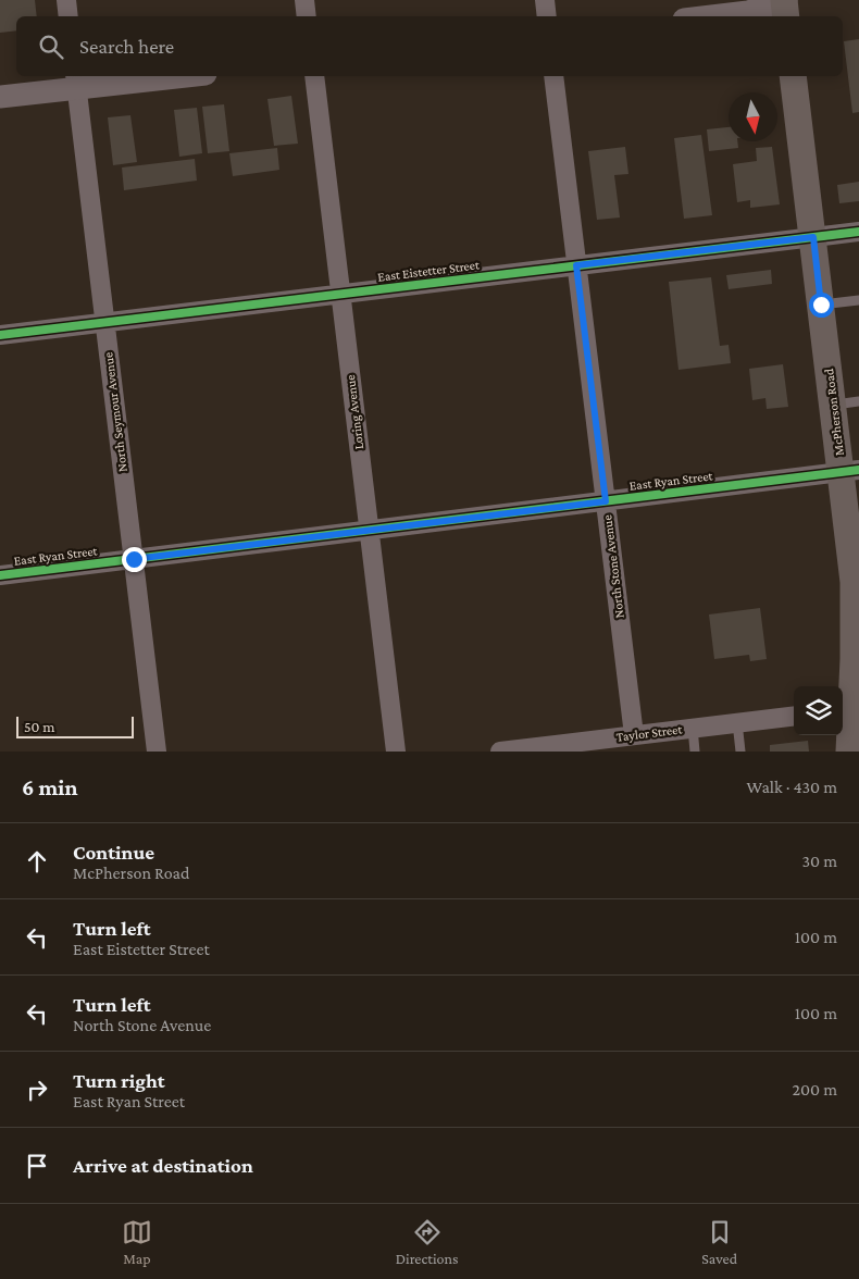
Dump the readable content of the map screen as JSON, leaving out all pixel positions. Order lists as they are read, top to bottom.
{
  "streets": {
    "main road": ["McPherson Road"],
    "street": [
      "East Eistetter Street",
      "North Seymour Avenue",
      "Loring Avenue",
      "East Ryan Street",
      "North Stone Avenue",
      "Taylor Street"
    ]
  },
  "crossings": [
    ["East Eistetter Street", "North Seymour Avenue"],
    ["East Eistetter Street", "Loring Avenue"],
    ["East Eistetter Street", "McPherson Road"],
    ["East Eistetter Street", "North Stone Avenue"],
    ["North Seymour Avenue", "East Ryan Street"],
    ["Loring Avenue", "East Ryan Street"],
    ["McPherson Road", "East Ryan Street"],
    ["East Ryan Street", "North Stone Avenue"],
    ["North Stone Avenue", "Taylor Street"]
  ],
  "scale_bar": "50 m",
  "north": "bottom",
  "page": {
    "search": "Search here",
    "scale": "50 m",
    "heading": ["6 min", "Walk · 430 m"],
    "list": [
      ["Continue", "McPherson Road", "30 m"],
      ["Turn left", "East Eistetter Street", "100 m"],
      ["Turn left", "North Stone Avenue", "100 m"],
      ["Turn right", "East Ryan Street", "200 m"],
      "Arrive at destination"
    ],
    "nav": ["Map", "Directions", "Saved"]
  }
}
